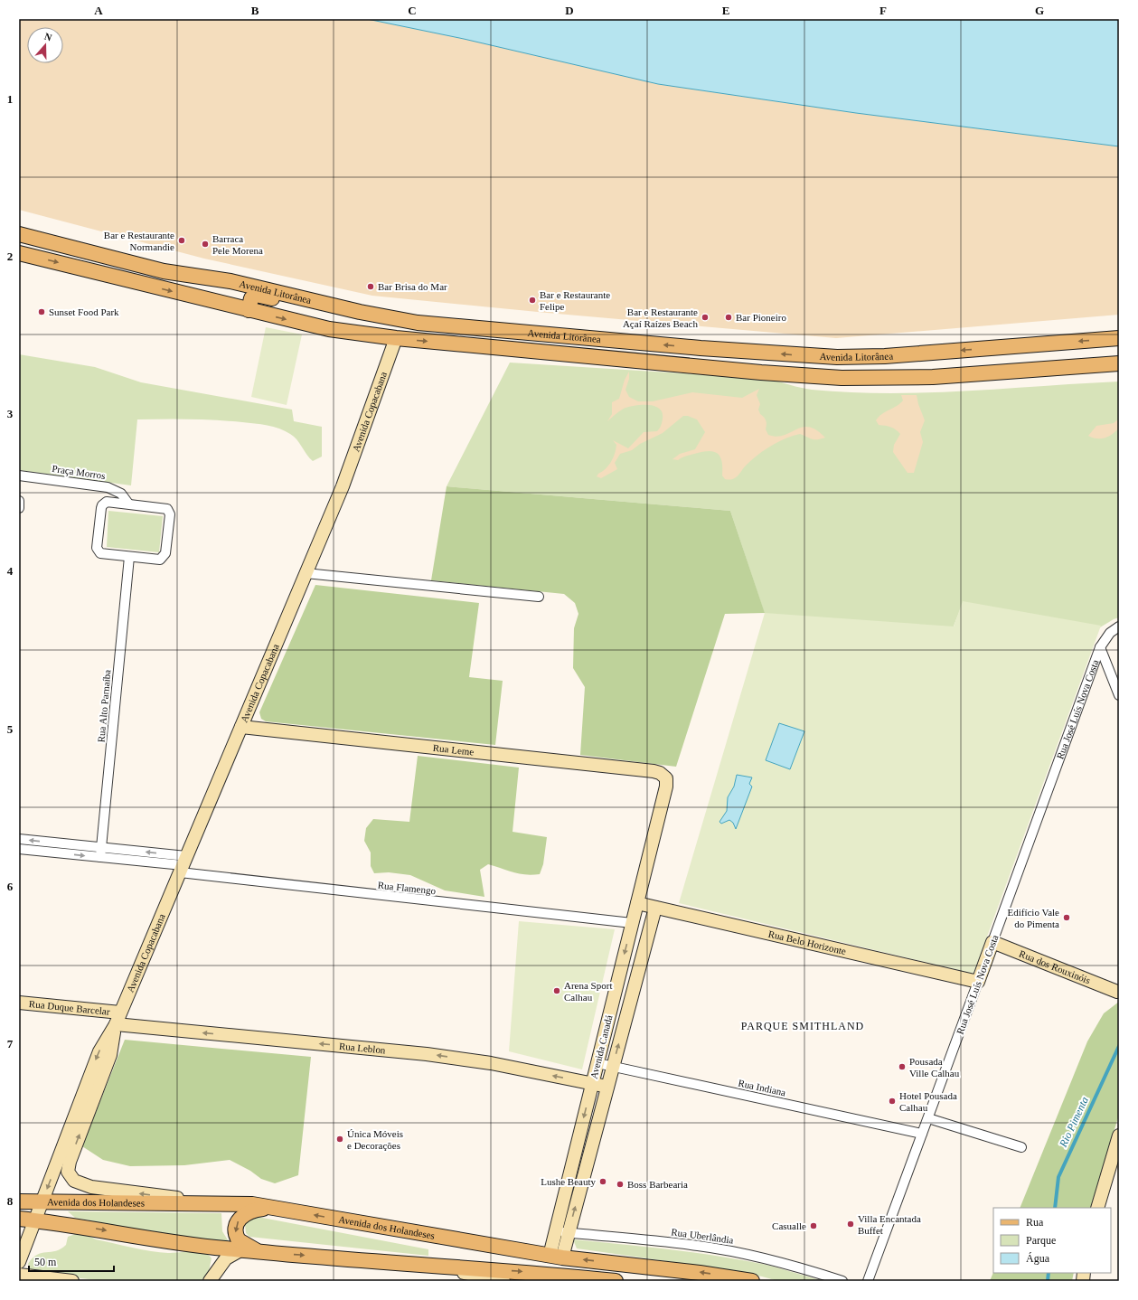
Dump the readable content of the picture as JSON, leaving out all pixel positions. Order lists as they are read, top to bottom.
{
  "streets": {
    "main road": ["Avenida Litorânea", "Avenida dos Holandeses"],
    "street": [
      "Avenida Copacabana",
      "Praça Morros",
      "Rua Alto Parnaíba",
      "Rua José Luís Nova Costa",
      "Rua Leme",
      "Rua Flamengo",
      "Rua Belo Horizonte",
      "Rua dos Rouxinóis",
      "Rua Duque Barcelar",
      "Avenida Canadá",
      "Rua Leblon",
      "Rua Indiana",
      "Rua Uberlândia"
    ]
  },
  "crossings": [
    ["Avenida Litorânea", "Avenida Copacabana"],
    ["Avenida Copacabana", "Rua Leme"],
    ["Avenida Copacabana", "Rua Flamengo"],
    ["Avenida Copacabana", "Rua Duque Barcelar"],
    ["Avenida Copacabana", "Rua Leblon"],
    ["Avenida Copacabana", "Avenida dos Holandeses"],
    ["Rua José Luís Nova Costa", "Rua Belo Horizonte"],
    ["Rua José Luís Nova Costa", "Rua dos Rouxinóis"],
    ["Rua José Luís Nova Costa", "Rua Indiana"],
    ["Rua Leme", "Avenida Canadá"],
    ["Rua Flamengo", "Avenida Canadá"],
    ["Rua Belo Horizonte", "Avenida Canadá"],
    ["Avenida Canadá", "Rua Leblon"],
    ["Avenida Canadá", "Rua Indiana"],
    ["Avenida Canadá", "Avenida dos Holandeses"],
    ["Avenida Canadá", "Rua Uberlândia"]
  ],
  "one_way": ["Rua Leblon"],
  "districts": ["PARQUE SMITHLAND"],
  "water": ["Rio Pimenta"],
  "places": [
    "Bar e Restaurante Normandie",
    "Barraca Pele Morena",
    "Bar Brisa do Mar",
    "Bar e Restaurante Felipe",
    "Sunset Food Park",
    "Bar e Restaurante Açaí Raízes Beach",
    "Bar Pioneiro",
    "Edifício Vale do Pimenta",
    "Arena Sport Calhau",
    "Pousada Ville Calhau",
    "Hotel Pousada Calhau",
    "Única Móveis e Decorações",
    "Lushe Beauty",
    "Boss Barbearia",
    "Villa Encantada Buffet",
    "Casualle"
  ],
  "legend": ["Rua", "Parque", "Água"],
  "scale_bar": "50 m",
  "north": "top",
  "grid": {
    "columns": [
      "A",
      "B",
      "C",
      "D",
      "E",
      "F",
      "G"
    ],
    "rows": [
      "1",
      "2",
      "3",
      "4",
      "5",
      "6",
      "7",
      "8"
    ]
  }
}
